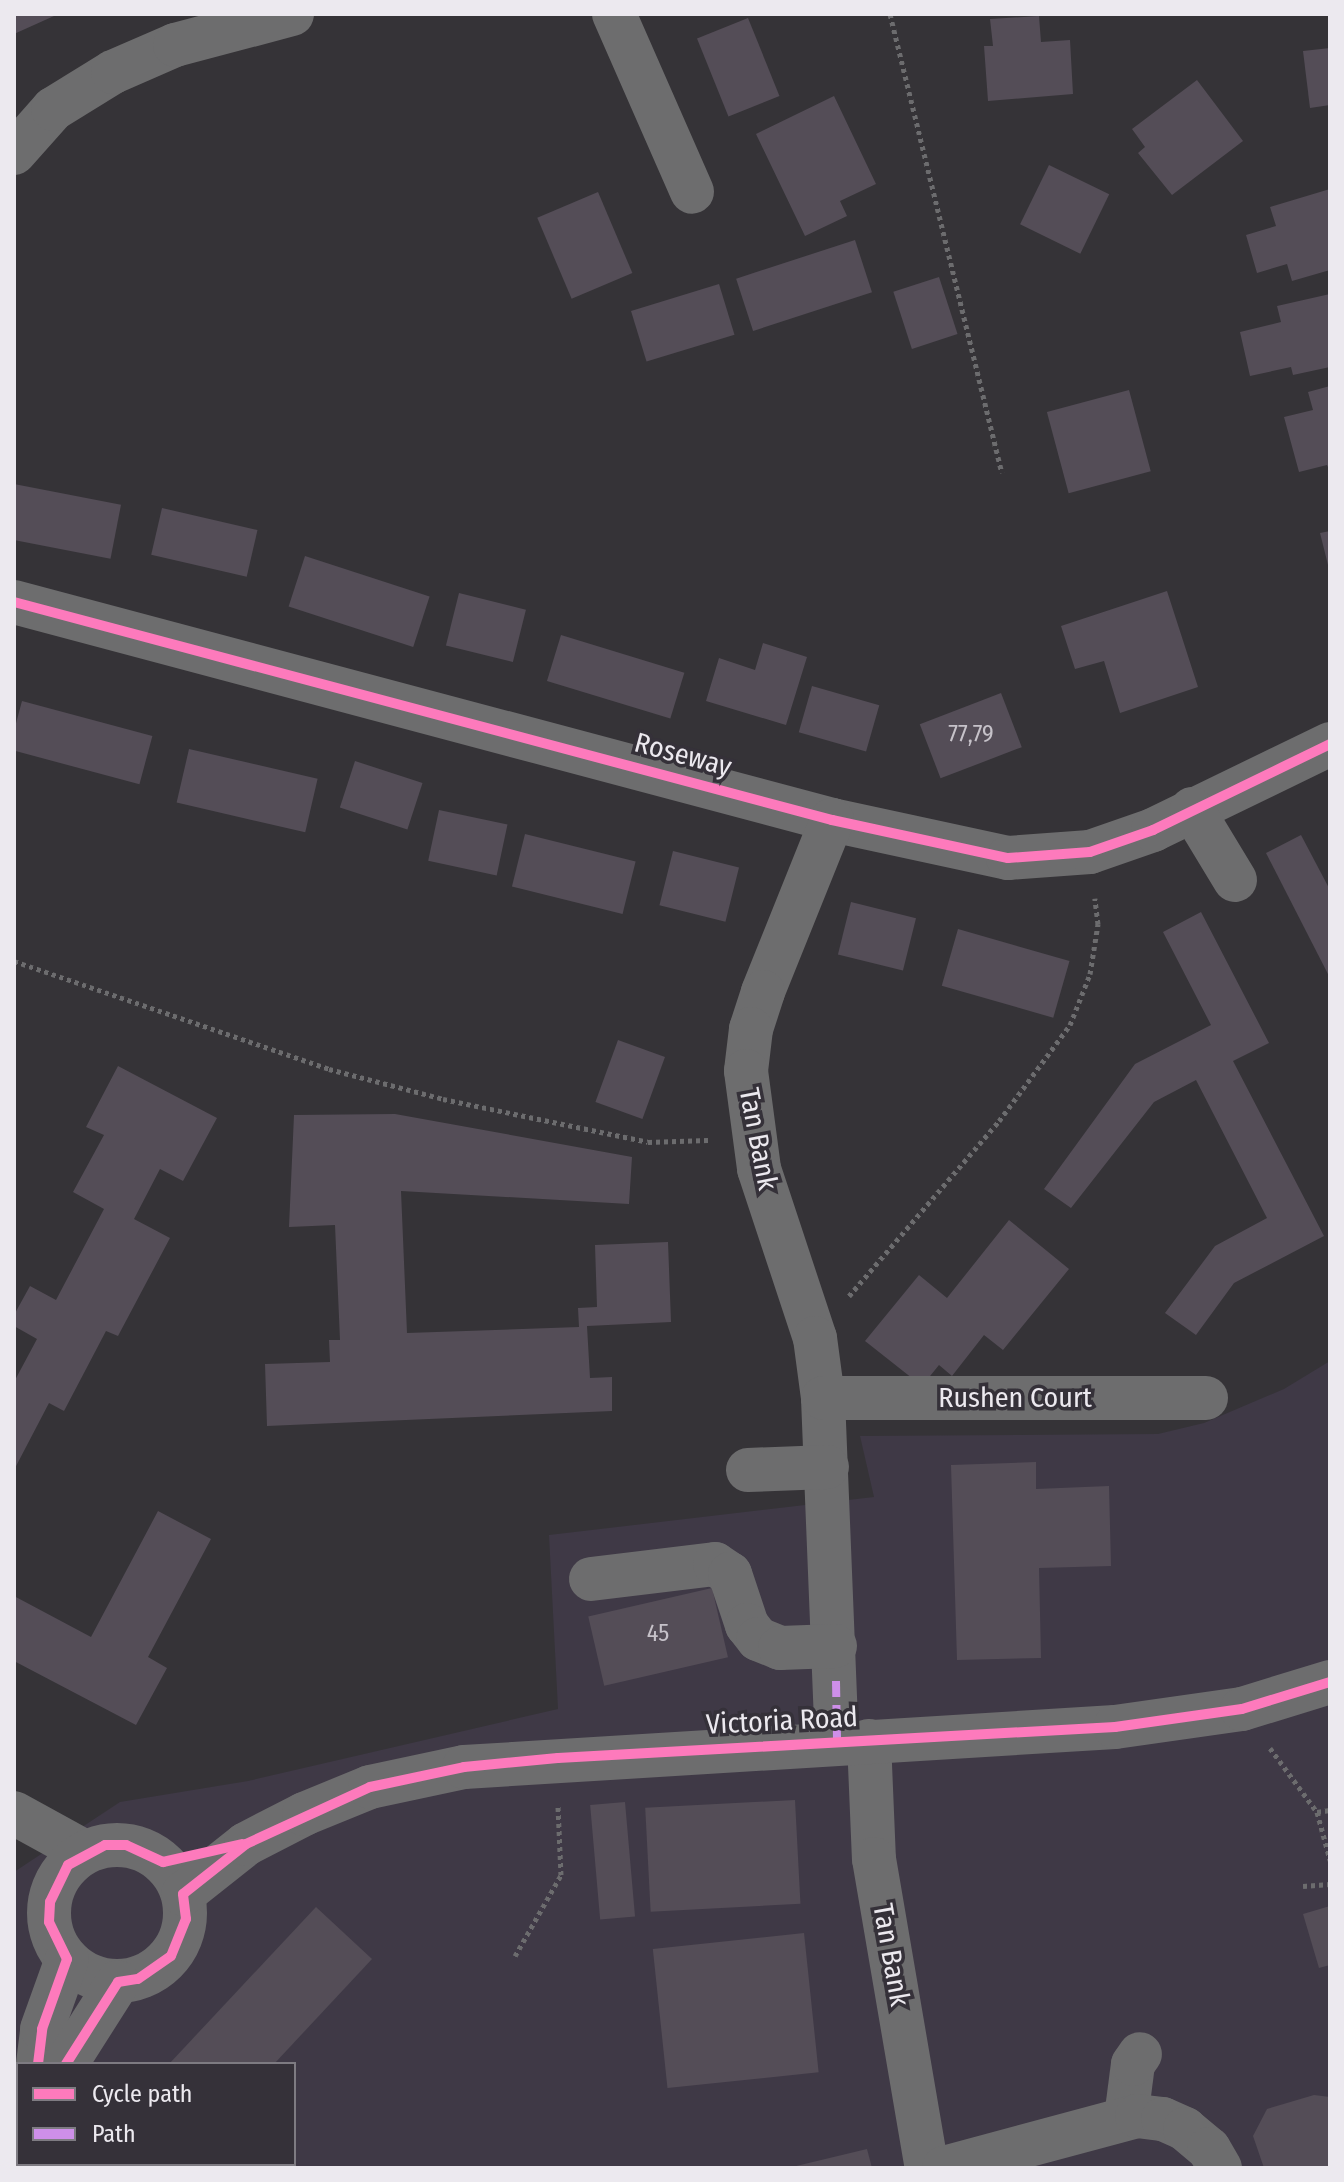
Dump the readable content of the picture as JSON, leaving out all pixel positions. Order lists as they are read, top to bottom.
{
  "streets": {
    "street": [
      "Roseway",
      "Tan Bank",
      "Rushen Court",
      "Victoria Road"
    ]
  },
  "crossings": [
    ["Roseway", "Tan Bank"],
    ["Tan Bank", "Rushen Court"],
    ["Tan Bank", "Victoria Road"]
  ],
  "house_numbers": ["77,79", "45"],
  "legend": ["Cycle path", "Path"]
}
